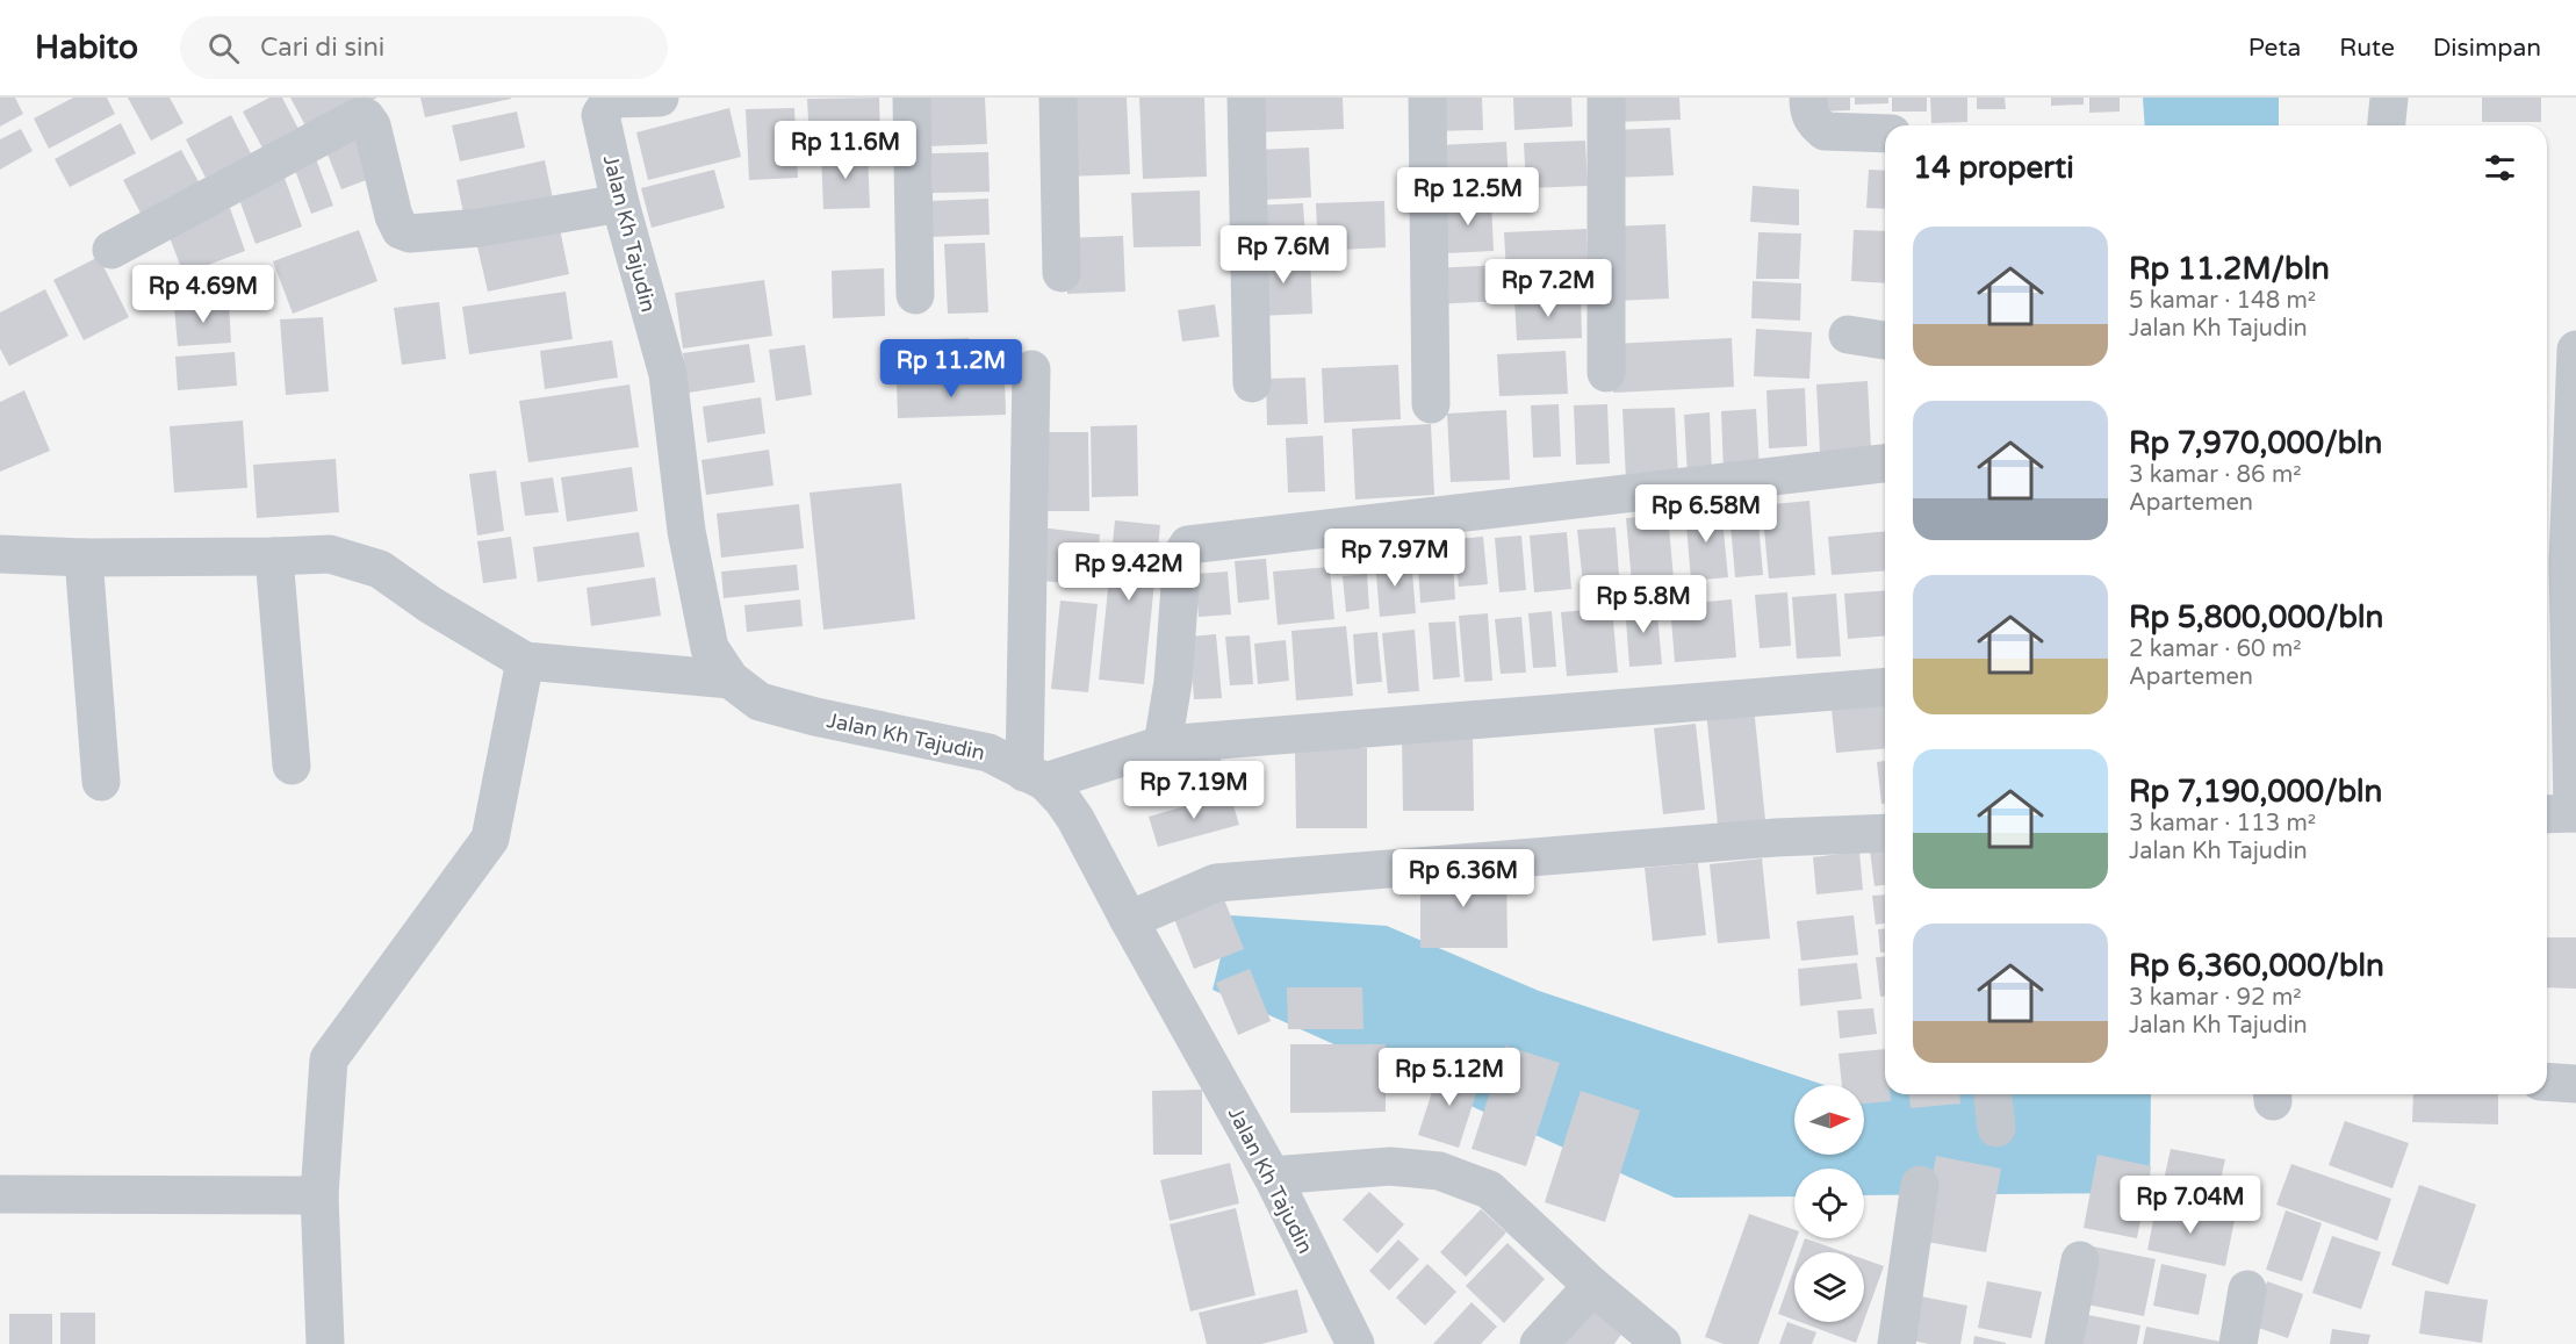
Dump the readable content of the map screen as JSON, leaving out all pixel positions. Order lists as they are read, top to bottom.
{
  "streets": {
    "street": ["Jalan Kh Tajudin"]
  },
  "north": "right",
  "page": {
    "header": "Habito",
    "search": "Cari di sini",
    "nav": ["Peta", "Rute", "Disimpan"],
    "price": [
      "Rp 11.6M",
      "Rp 12.5M",
      "Rp 7.6M",
      "Rp 7.2M",
      "Rp 4.69M",
      "Rp 11.2M",
      "Rp 6.58M",
      "Rp 7.97M",
      "Rp 9.42M",
      "Rp 5.8M",
      "Rp 7.19M",
      "Rp 6.36M",
      "Rp 5.12M",
      "Rp 7.04M"
    ],
    "heading": "14 properti",
    "list": [
      {
        "name": "Rp 11.2M/bln",
        "note": "5 kamar · 148 m² · Jalan Kh Tajudin"
      },
      {
        "name": "Rp 7,970,000/bln",
        "note": "3 kamar · 86 m² · Apartemen"
      },
      {
        "name": "Rp 5,800,000/bln",
        "note": "2 kamar · 60 m² · Apartemen"
      },
      {
        "name": "Rp 7,190,000/bln",
        "note": "3 kamar · 113 m² · Jalan Kh Tajudin"
      },
      {
        "name": "Rp 6,360,000/bln",
        "note": "3 kamar · 92 m² · Jalan Kh Tajudin"
      }
    ]
  }
}
